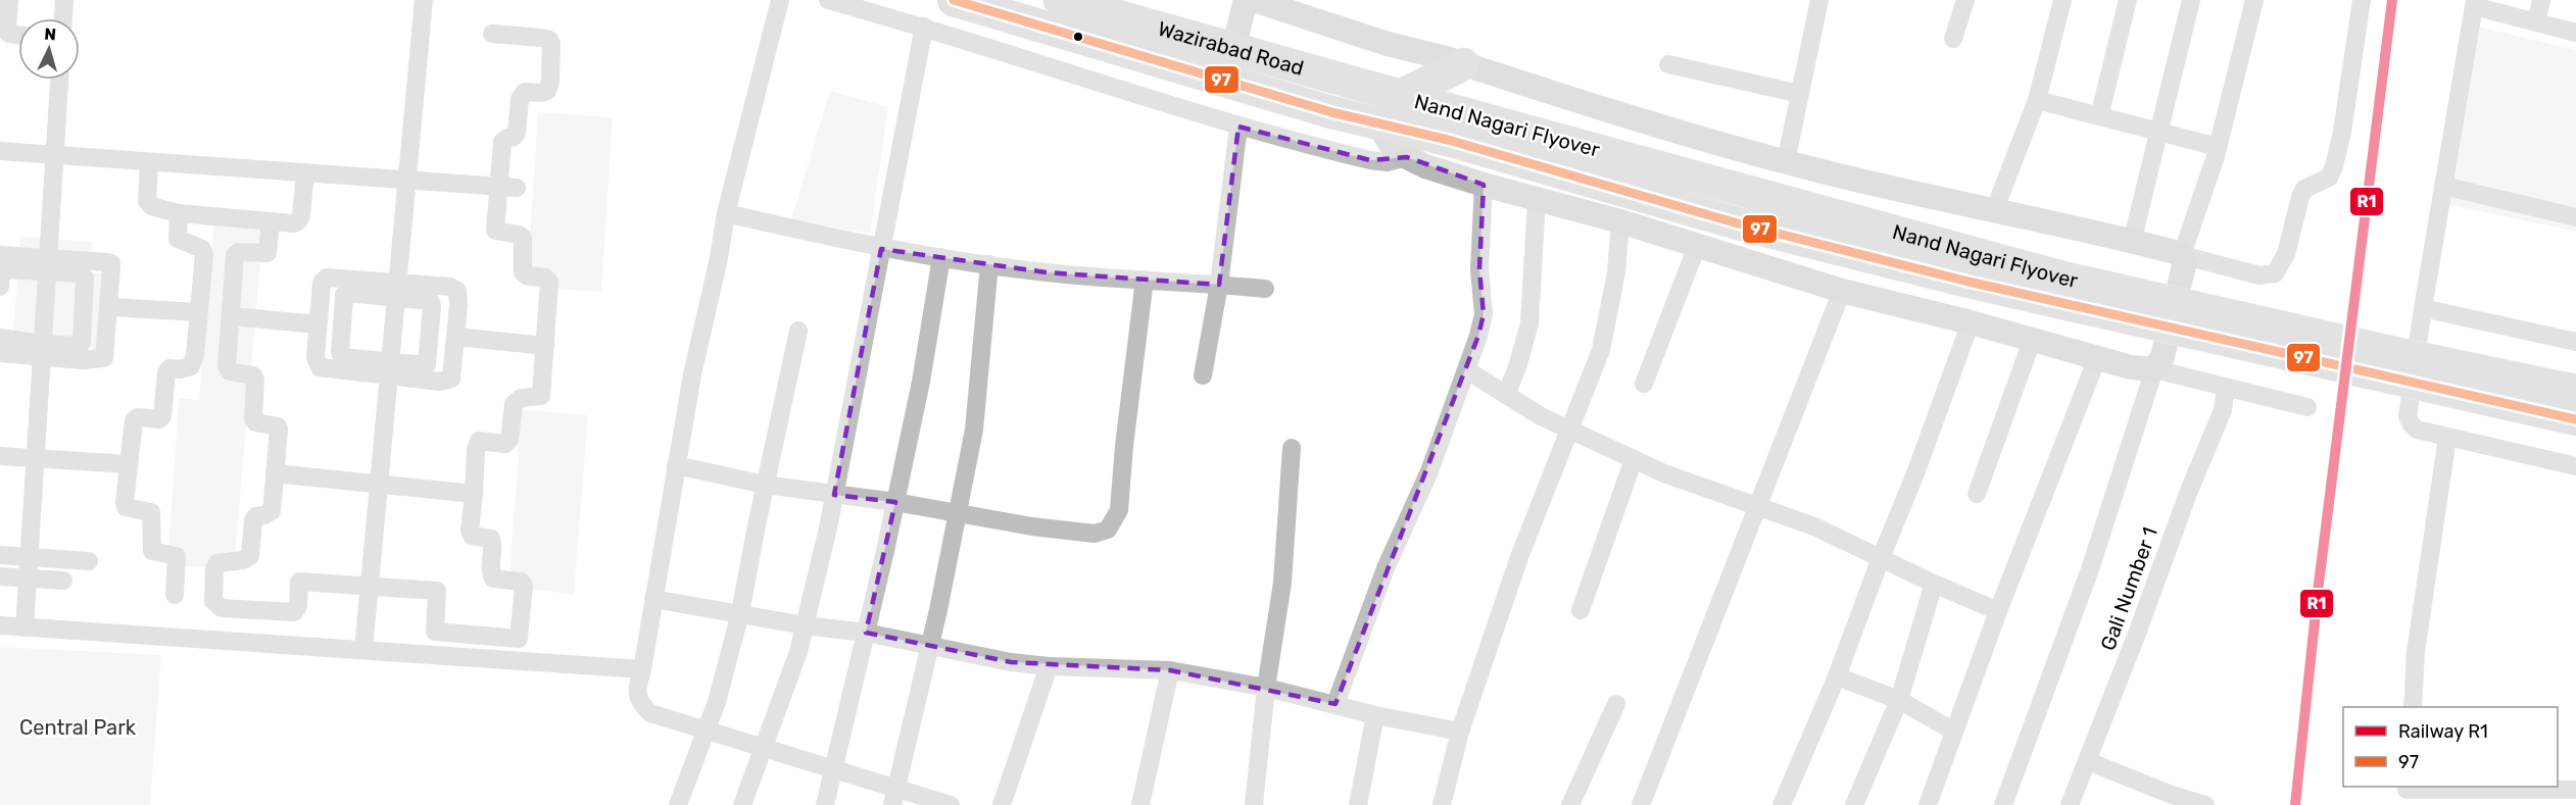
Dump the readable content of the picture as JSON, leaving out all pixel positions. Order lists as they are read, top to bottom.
{
  "streets": {
    "highway": ["Wazirabad Road", "Nand Nagari Flyover"],
    "street": ["Gali Number 1"]
  },
  "crossings": [
    ["Wazirabad Road", "Nand Nagari Flyover"]
  ],
  "parks": ["Central Park"],
  "lines": ["rail line R1", "transit line 97"],
  "legend": ["Railway R1", "97"],
  "north": "top"
}
